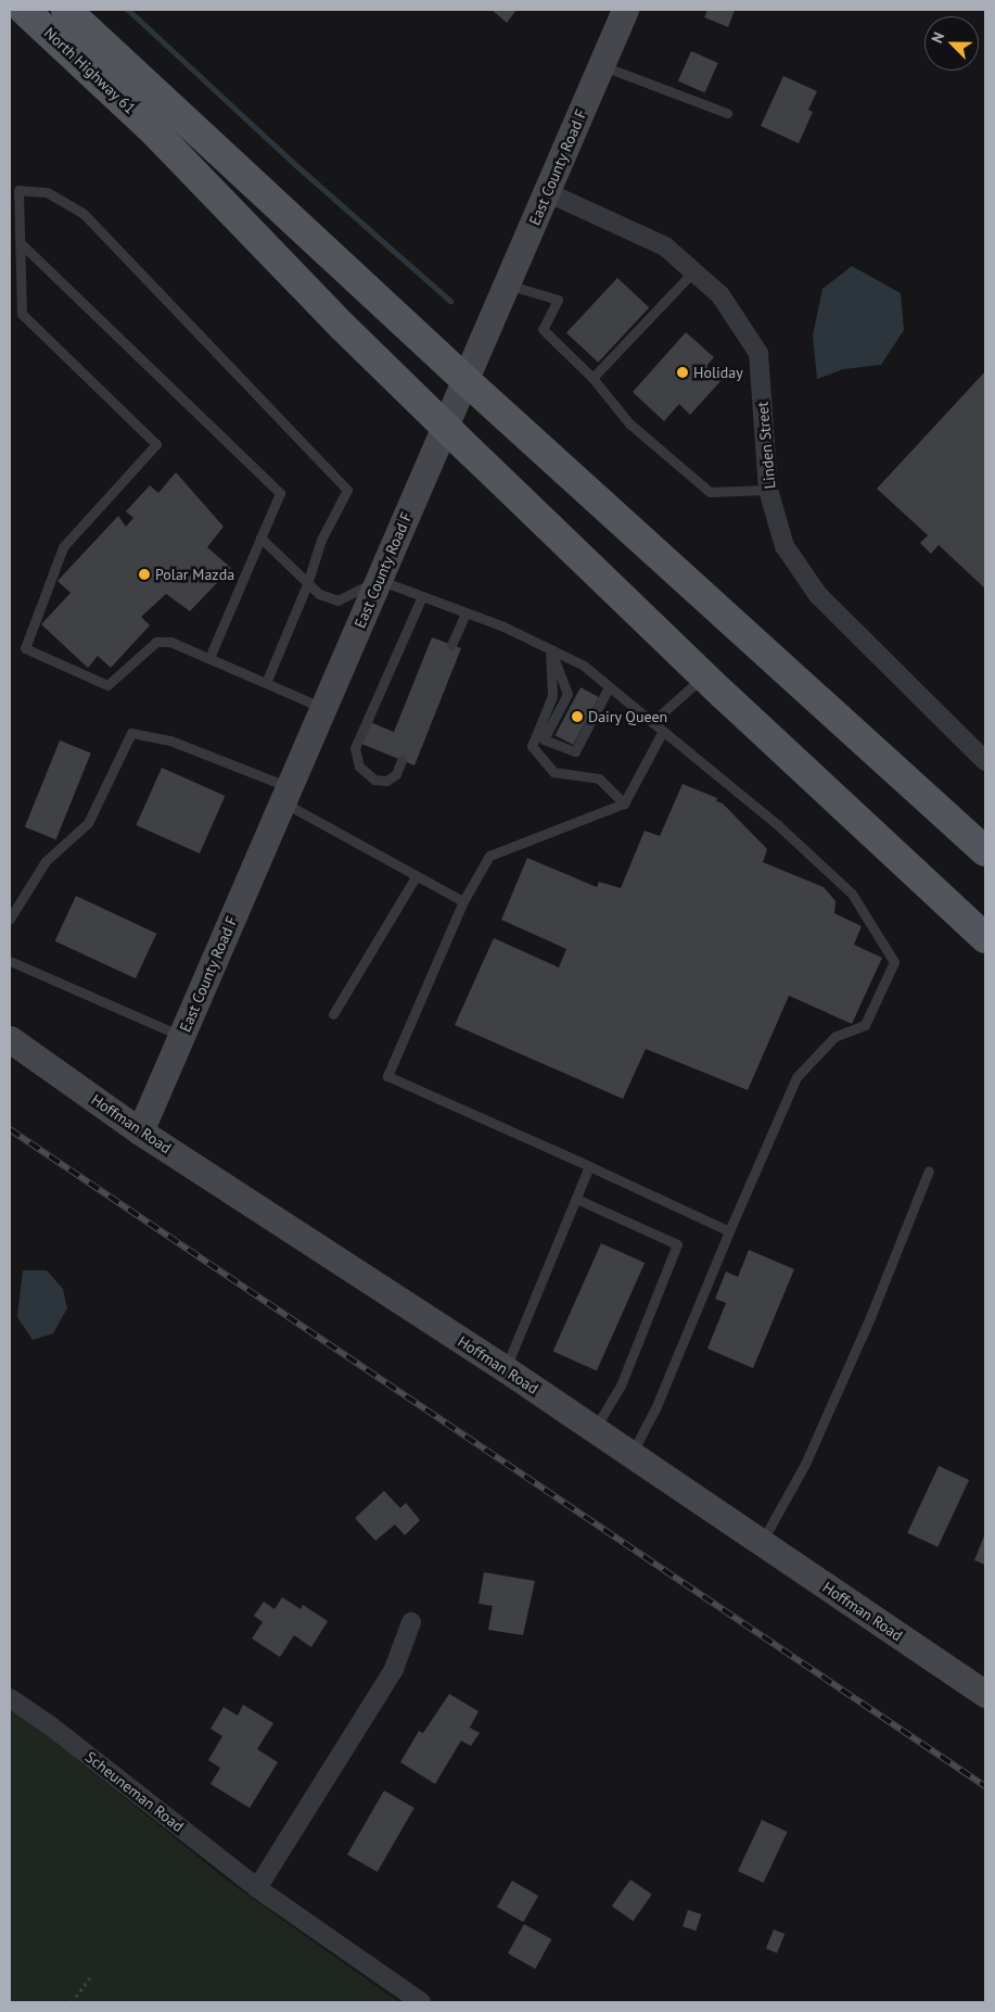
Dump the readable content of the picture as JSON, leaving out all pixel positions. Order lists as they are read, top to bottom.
{
  "streets": {
    "main road": ["North Highway 61"],
    "street": [
      "East County Road F",
      "Linden Street",
      "Hoffman Road",
      "Scheuneman Road"
    ]
  },
  "crossings": [
    ["North Highway 61", "East County Road F"],
    ["East County Road F", "Linden Street"],
    ["East County Road F", "Hoffman Road"]
  ],
  "places": ["Holiday", "Polar Mazda", "Dairy Queen"],
  "north": "top left"
}
